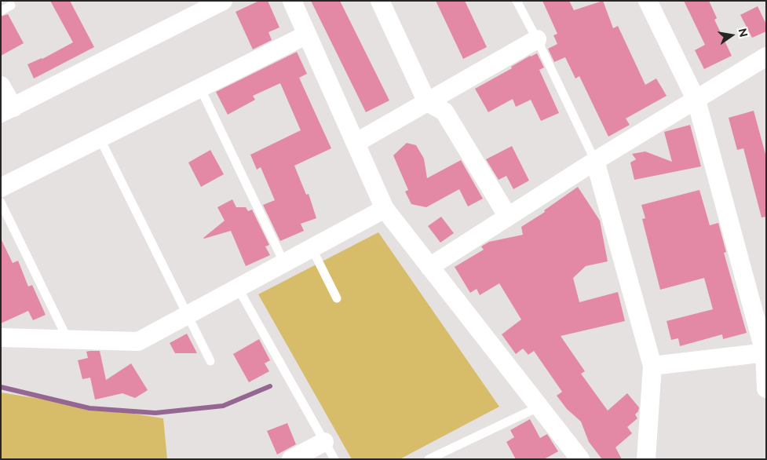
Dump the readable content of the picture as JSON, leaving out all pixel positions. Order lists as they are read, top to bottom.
{
  "north": "right"
}
